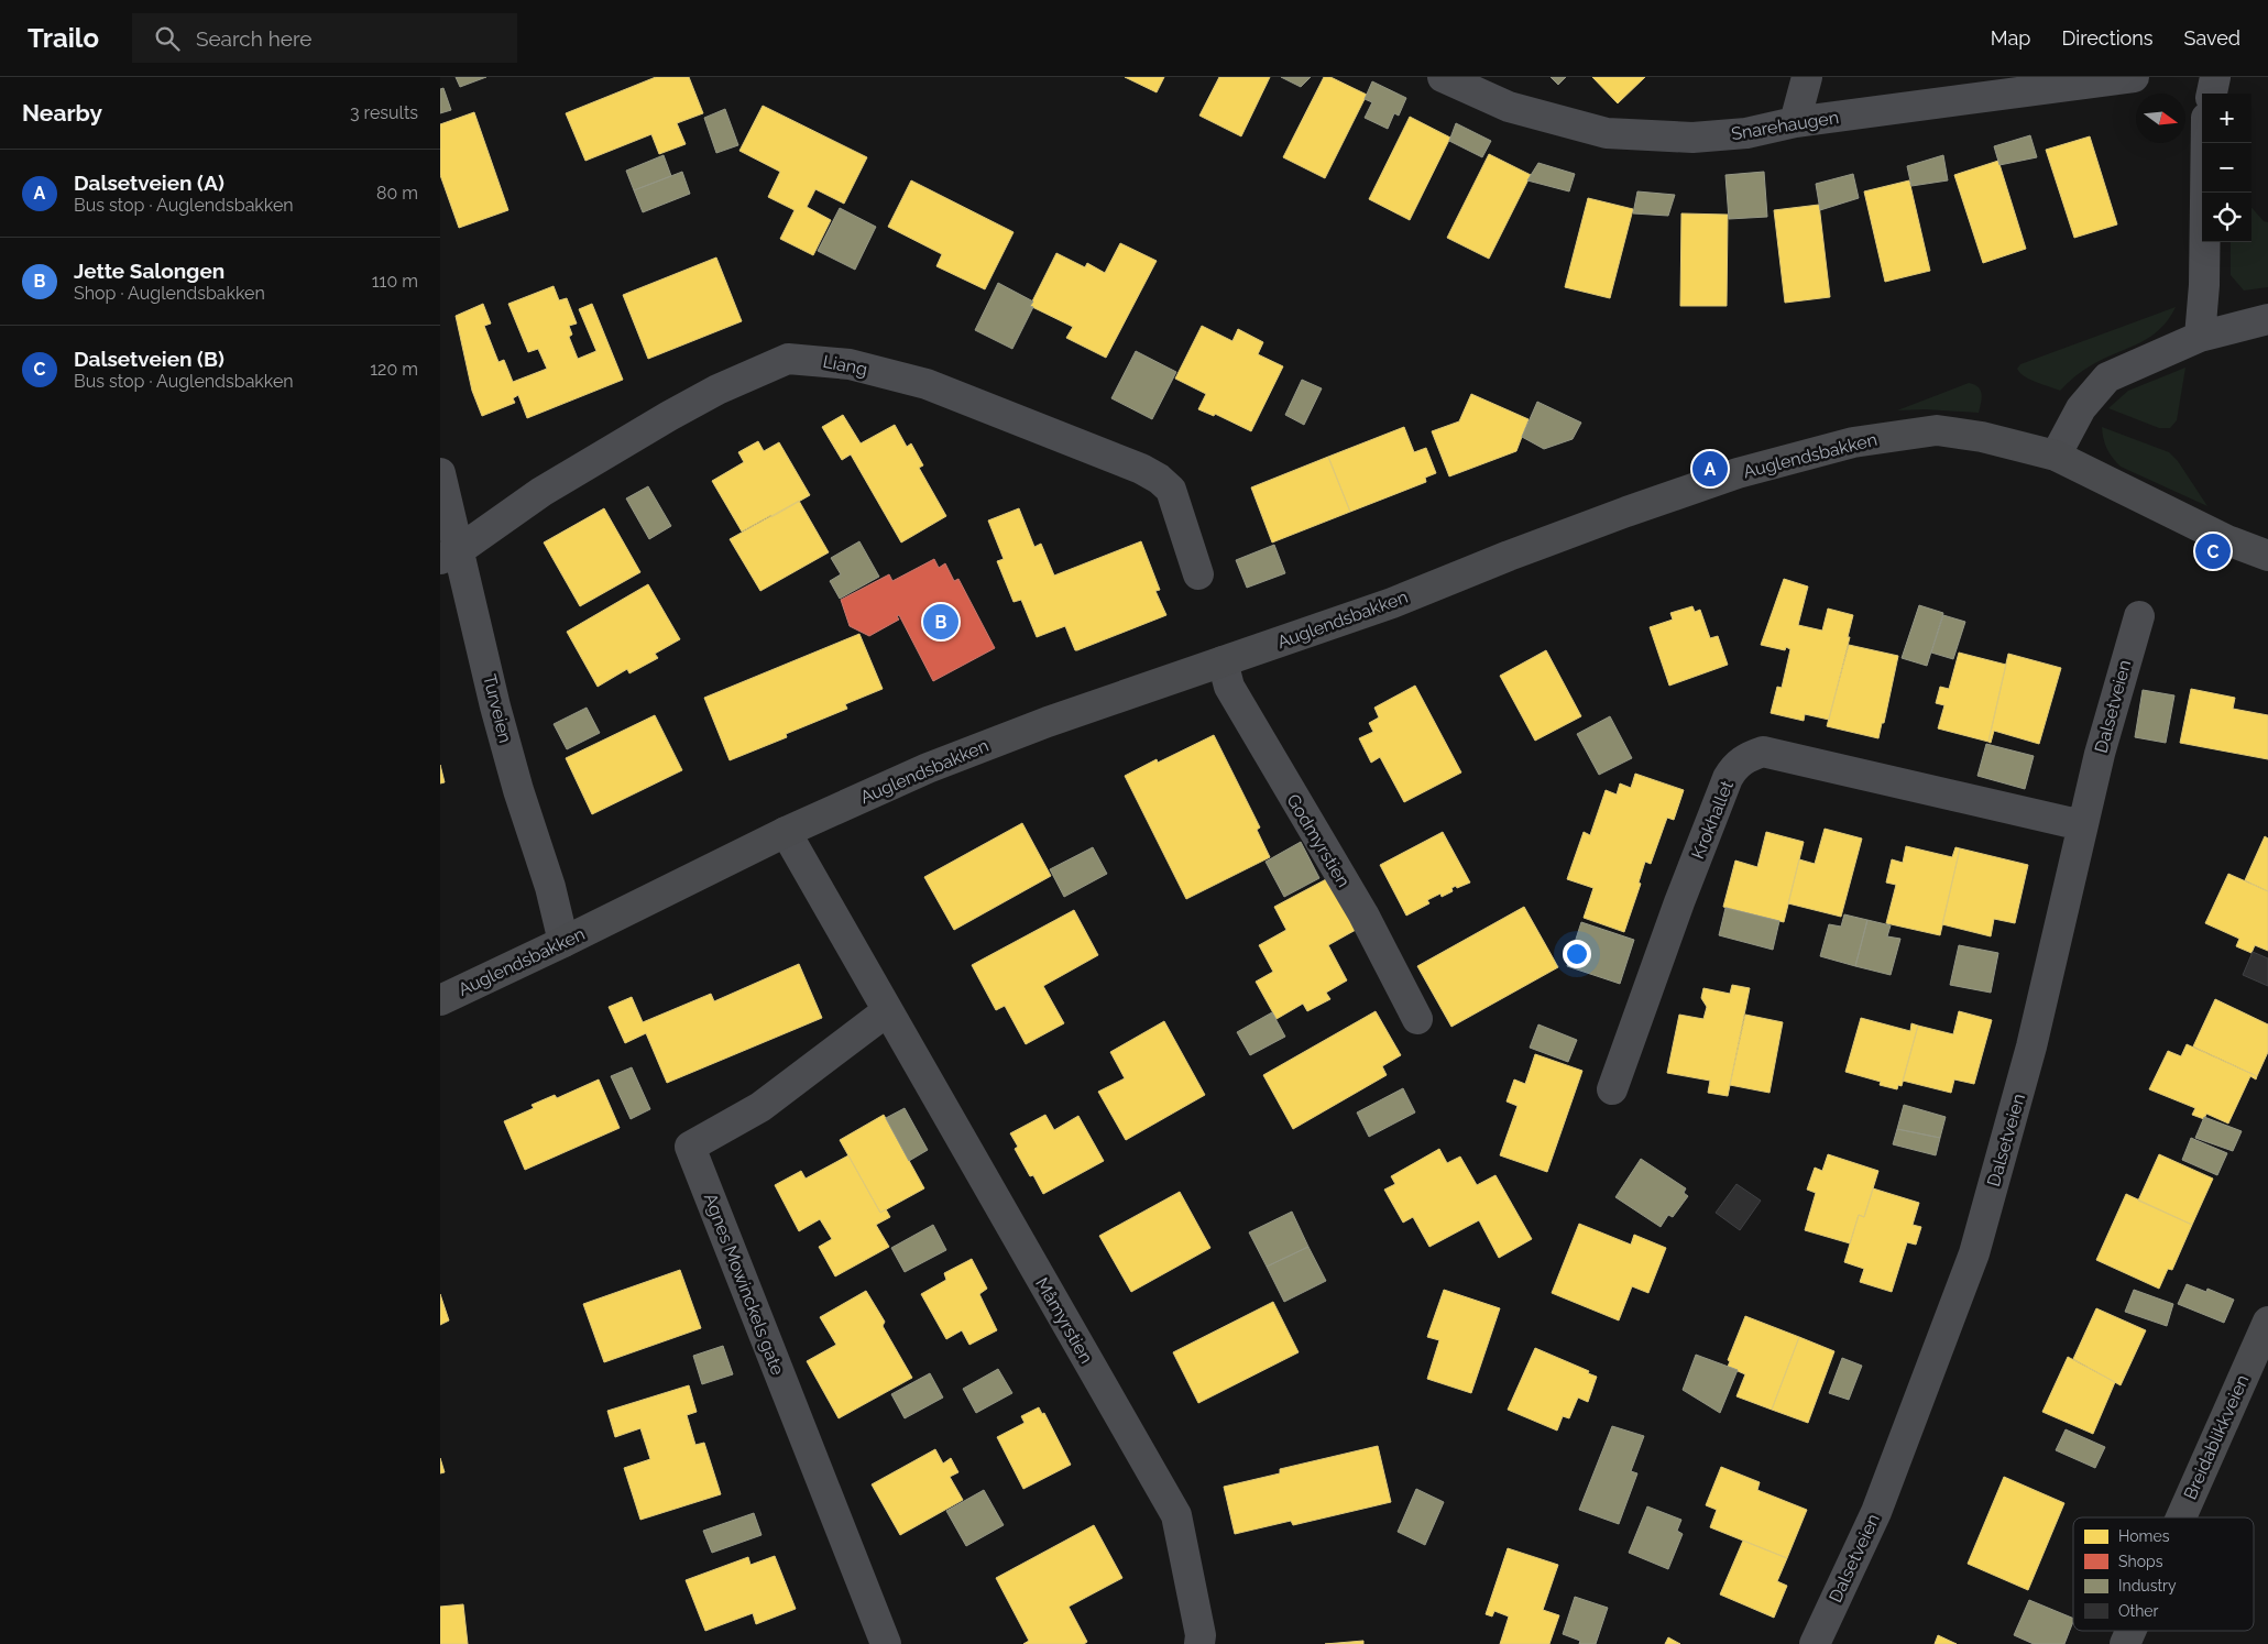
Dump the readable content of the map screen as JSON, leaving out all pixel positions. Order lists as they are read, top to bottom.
{
  "streets": {
    "street": [
      "Snarehaugen",
      "Liang",
      "Auglendsbakken",
      "Dalsetveien",
      "Turveien",
      "Krokhallet",
      "Godmyrstien",
      "Agnes Mowinckels gate",
      "Måmyrstien",
      "Breidablikkveien"
    ]
  },
  "crossings": [
    ["Liang", "Turveien"],
    ["Auglendsbakken", "Turveien"],
    ["Auglendsbakken", "Godmyrstien"],
    ["Auglendsbakken", "Måmyrstien"],
    ["Dalsetveien", "Krokhallet"],
    ["Agnes Mowinckels gate", "Måmyrstien"]
  ],
  "legend": [
    "Homes",
    "Shops",
    "Industry",
    "Other"
  ],
  "north": "right",
  "page": {
    "header": "Trailo",
    "search": "Search here",
    "nav": ["Map", "Directions", "Saved"],
    "heading": ["Nearby", "3 results"],
    "map_buttons": ["+", "−"],
    "list": [
      {
        "mark": "A",
        "name": "Dalsetveien (A)",
        "note": "Bus stop · Auglendsbakken",
        "value": "80 m"
      },
      {
        "mark": "B",
        "name": "Jette Salongen",
        "note": "Shop · Auglendsbakken",
        "value": "110 m"
      },
      {
        "mark": "C",
        "name": "Dalsetveien (B)",
        "note": "Bus stop · Auglendsbakken",
        "value": "120 m"
      }
    ],
    "pins": ["A", "C", "B"]
  }
}
